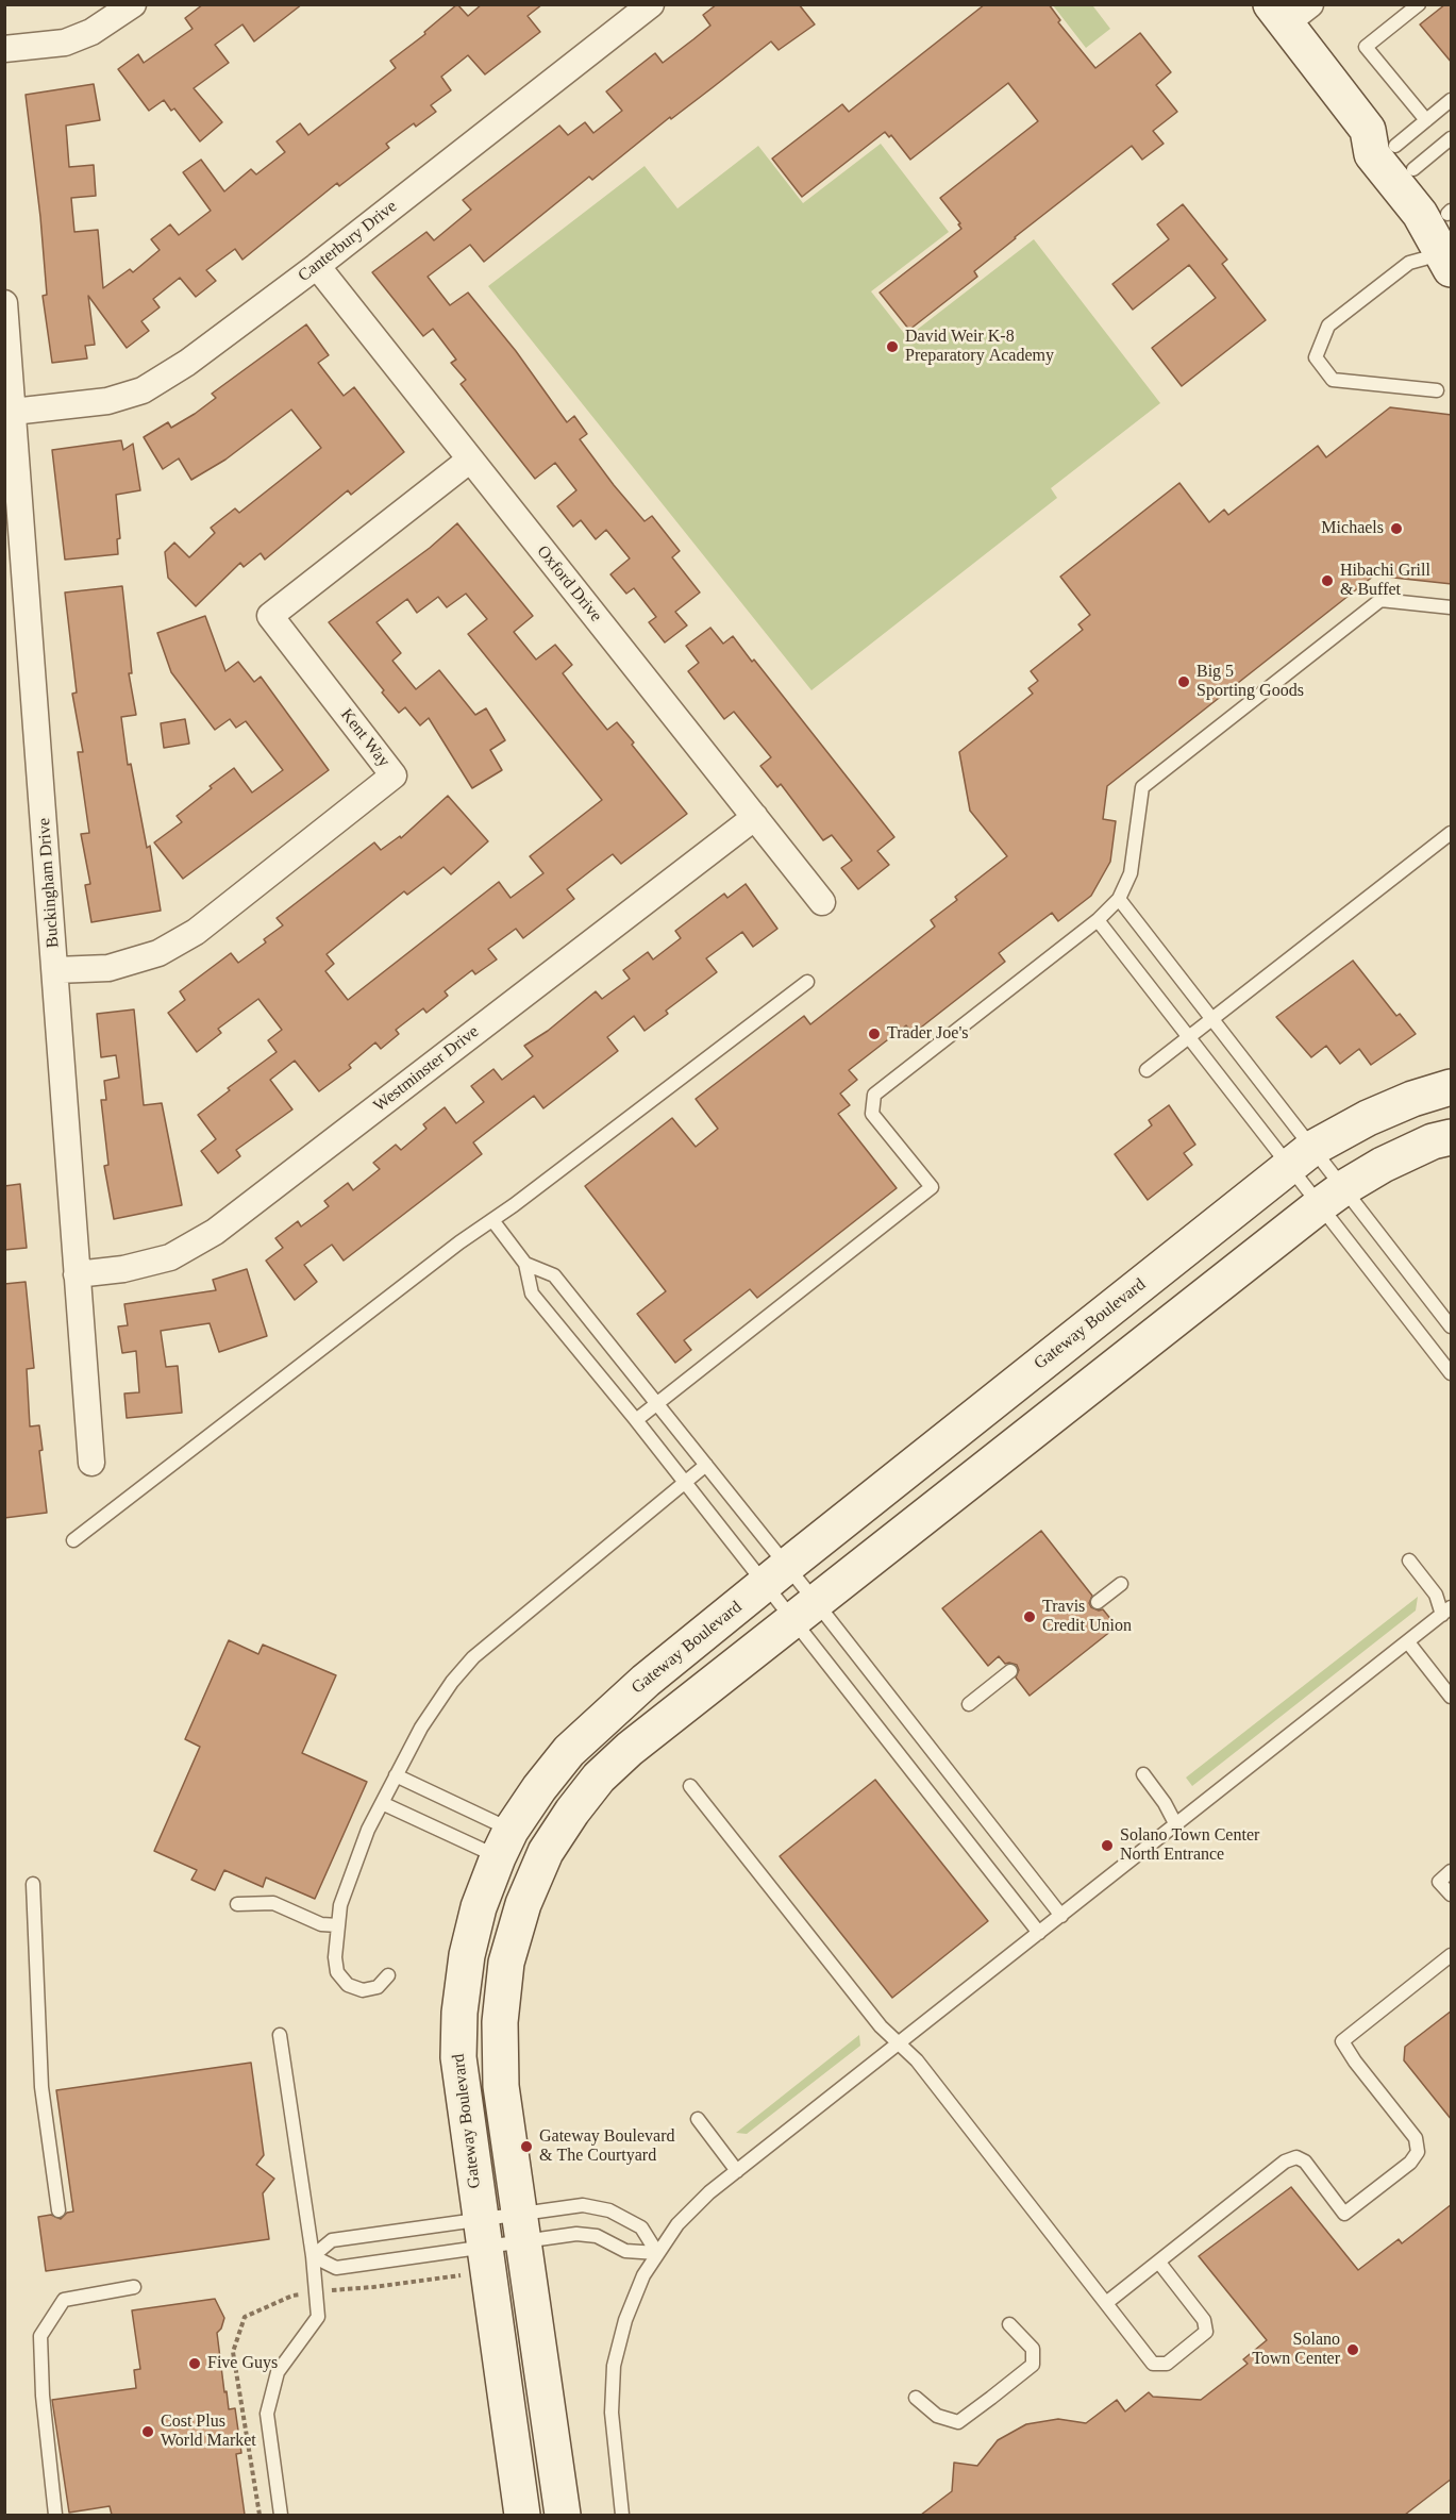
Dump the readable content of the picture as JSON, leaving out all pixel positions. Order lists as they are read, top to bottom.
{
  "streets": {
    "street": [
      "Canterbury Drive",
      "Oxford Drive",
      "Kent Way",
      "Buckingham Drive",
      "Westminster Drive",
      "Gateway Boulevard"
    ]
  },
  "crossings": [
    ["Canterbury Drive", "Oxford Drive"],
    ["Canterbury Drive", "Buckingham Drive"],
    ["Oxford Drive", "Kent Way"],
    ["Oxford Drive", "Westminster Drive"],
    ["Kent Way", "Buckingham Drive"],
    ["Buckingham Drive", "Westminster Drive"]
  ],
  "places": [
    "David Weir K-8 Preparatory Academy",
    "Michaels",
    "Hibachi Grill & Buffet",
    "Big 5 Sporting Goods",
    "Trader Joe's",
    "Travis Credit Union",
    "Solano Town Center North Entrance",
    "Gateway Boulevard & The Courtyard",
    "Solano Town Center",
    "Five Guys",
    "Cost Plus World Market"
  ]
}
